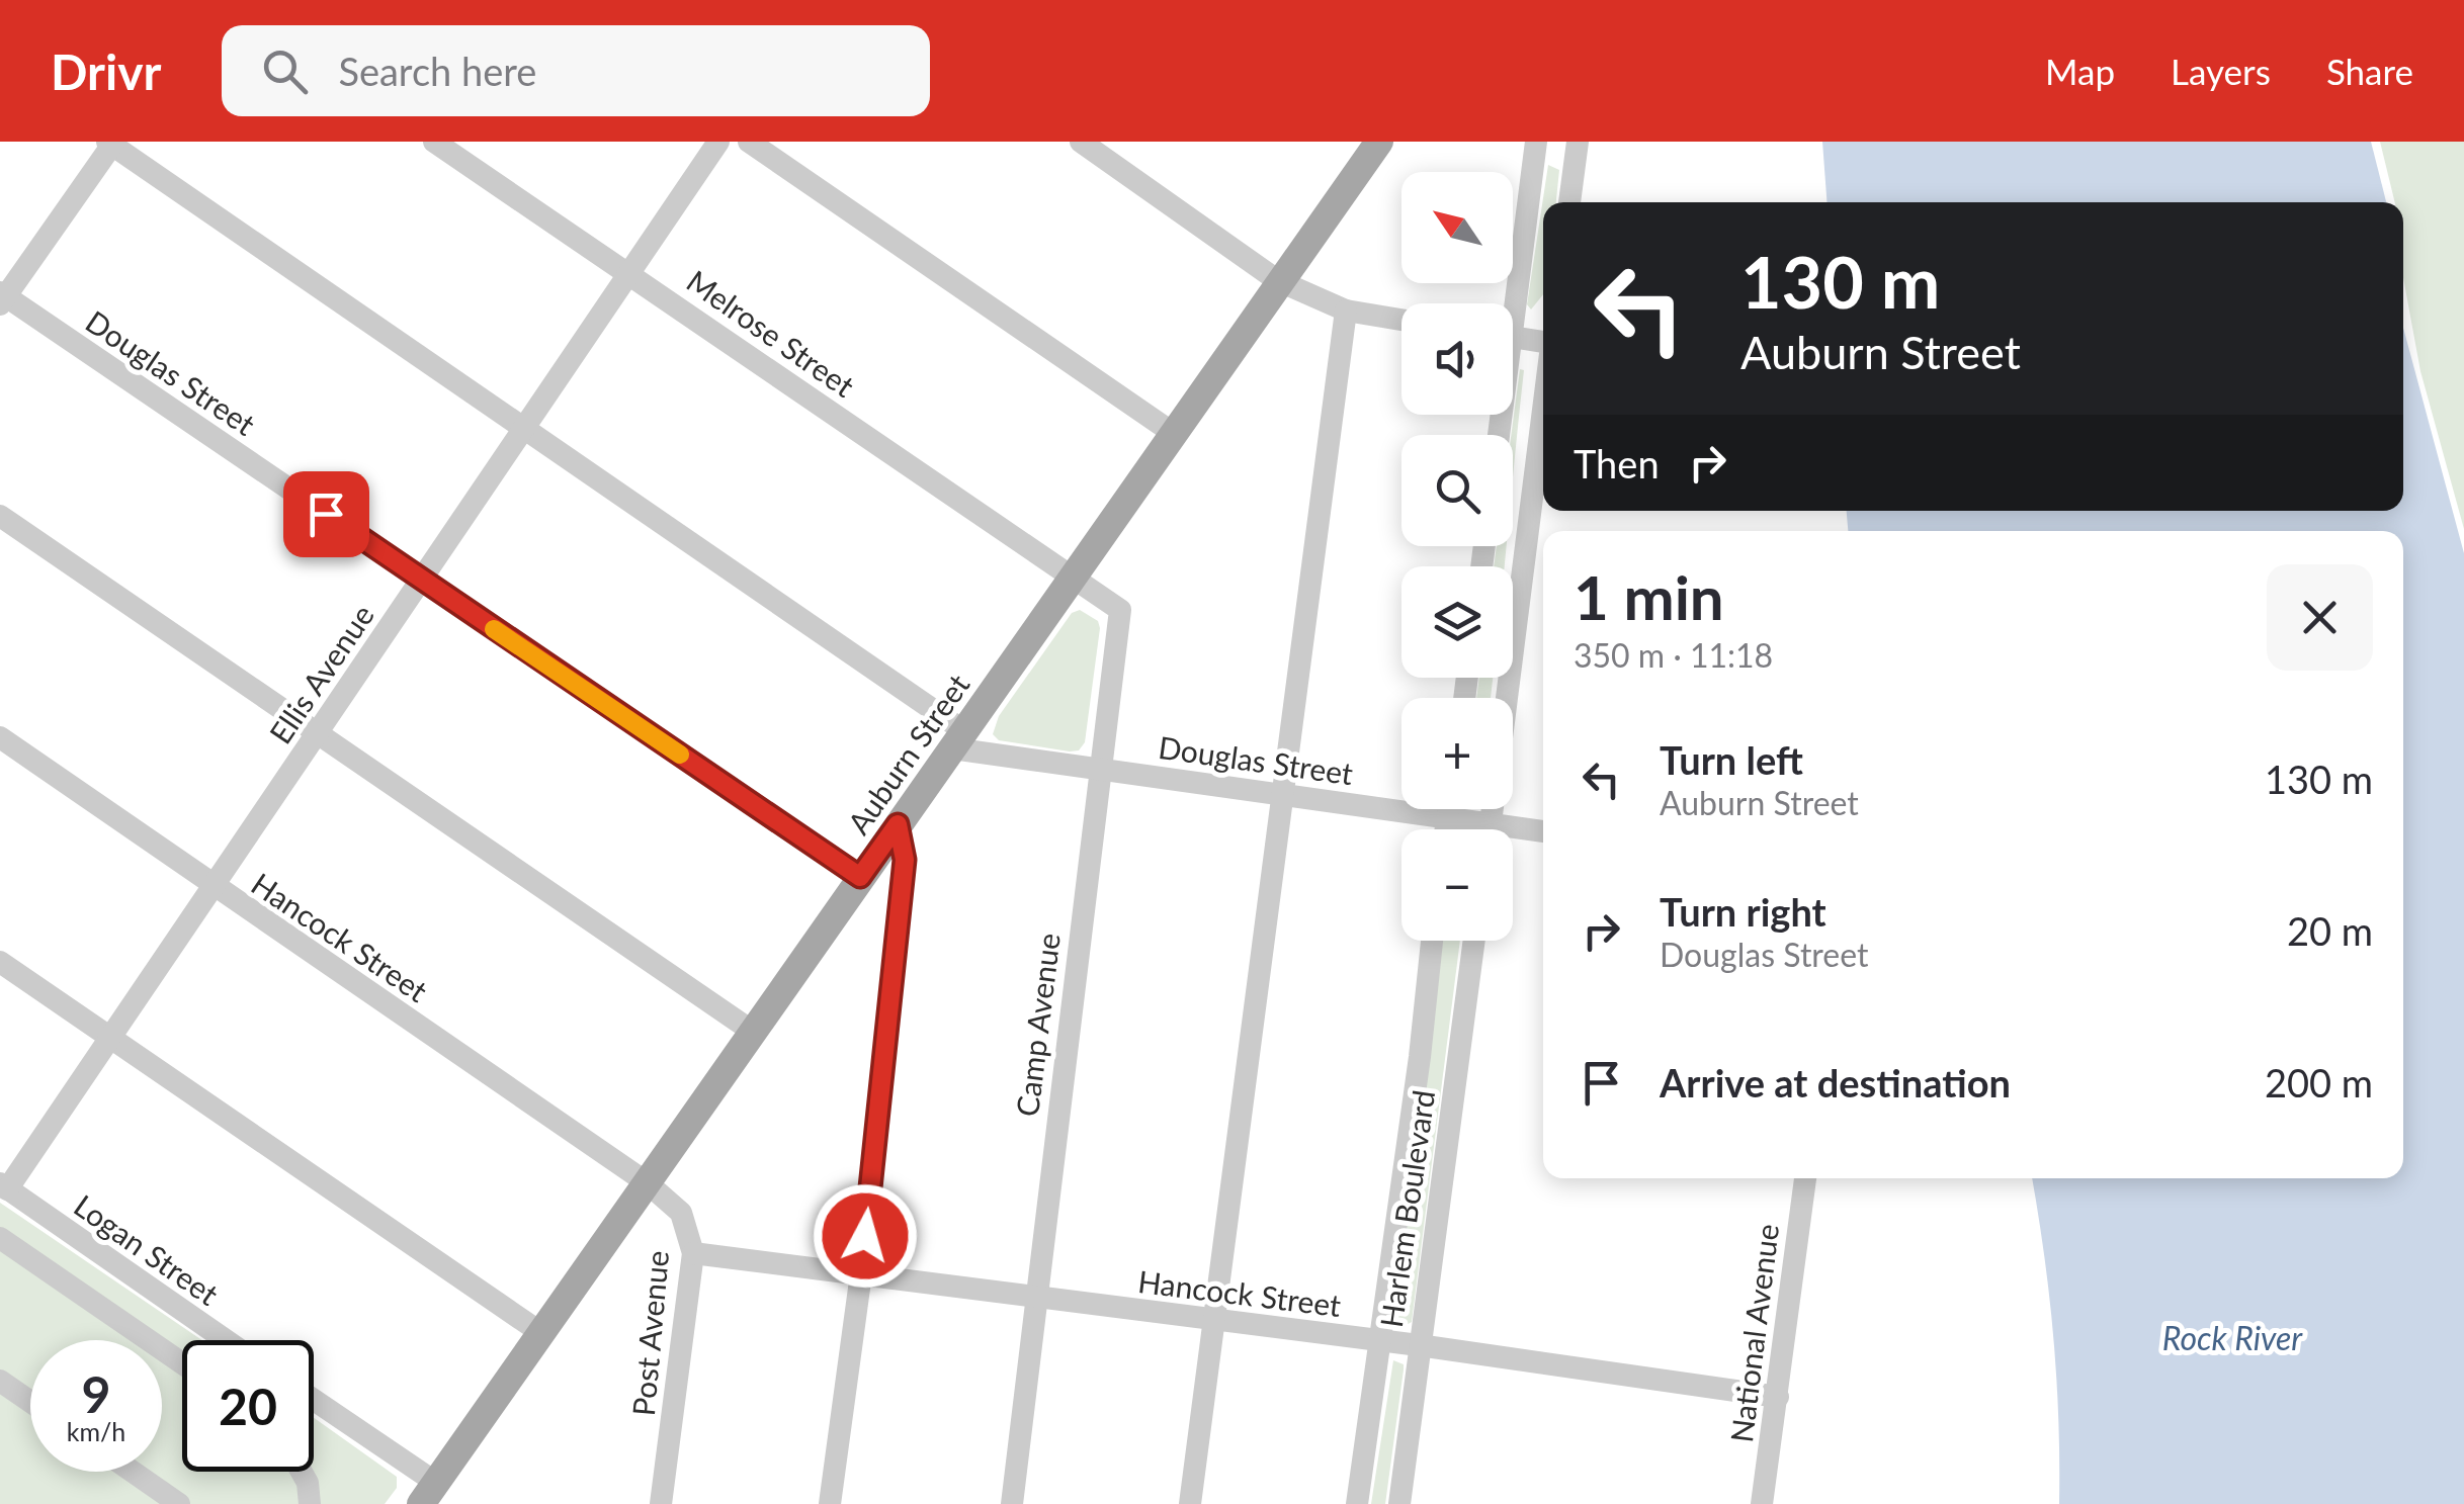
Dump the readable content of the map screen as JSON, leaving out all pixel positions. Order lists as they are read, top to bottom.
{
  "streets": {
    "main road": ["Auburn Street"],
    "street": [
      "Melrose Street",
      "Douglas Street",
      "Ellis Avenue",
      "Hancock Street",
      "Camp Avenue",
      "Harlem Boulevard",
      "Logan Street",
      "Post Avenue",
      "National Avenue"
    ]
  },
  "crossings": [
    ["Melrose Street", "Ellis Avenue"],
    ["Melrose Street", "Auburn Street"],
    ["Melrose Street", "Camp Avenue"],
    ["Douglas Street", "Ellis Avenue"],
    ["Douglas Street", "Auburn Street"],
    ["Douglas Street", "Camp Avenue"],
    ["Ellis Avenue", "Hancock Street"],
    ["Ellis Avenue", "Logan Street"],
    ["Auburn Street", "Hancock Street"],
    ["Auburn Street", "Camp Avenue"],
    ["Auburn Street", "Post Avenue"],
    ["Hancock Street", "Camp Avenue"],
    ["Hancock Street", "Harlem Boulevard"],
    ["Hancock Street", "Post Avenue"],
    ["Hancock Street", "National Avenue"]
  ],
  "water": ["Rock River"],
  "north": "top left",
  "page": {
    "header": "Drivr",
    "search": "Search here",
    "nav": ["Map", "Layers", "Share"],
    "map_buttons": ["+", "−"],
    "turn": ["130 m", "Auburn Street"],
    "then": "Then",
    "heading": ["1 min", "350 m · 11:18"],
    "list": [
      {
        "name": "Turn left",
        "note": "Auburn Street",
        "value": "130 m"
      },
      {
        "name": "Turn right",
        "note": "Douglas Street",
        "value": "20 m"
      },
      {
        "name": "Arrive at destination",
        "value": "200 m"
      }
    ],
    "speed": "9 km/h",
    "limit": "20"
  }
}
